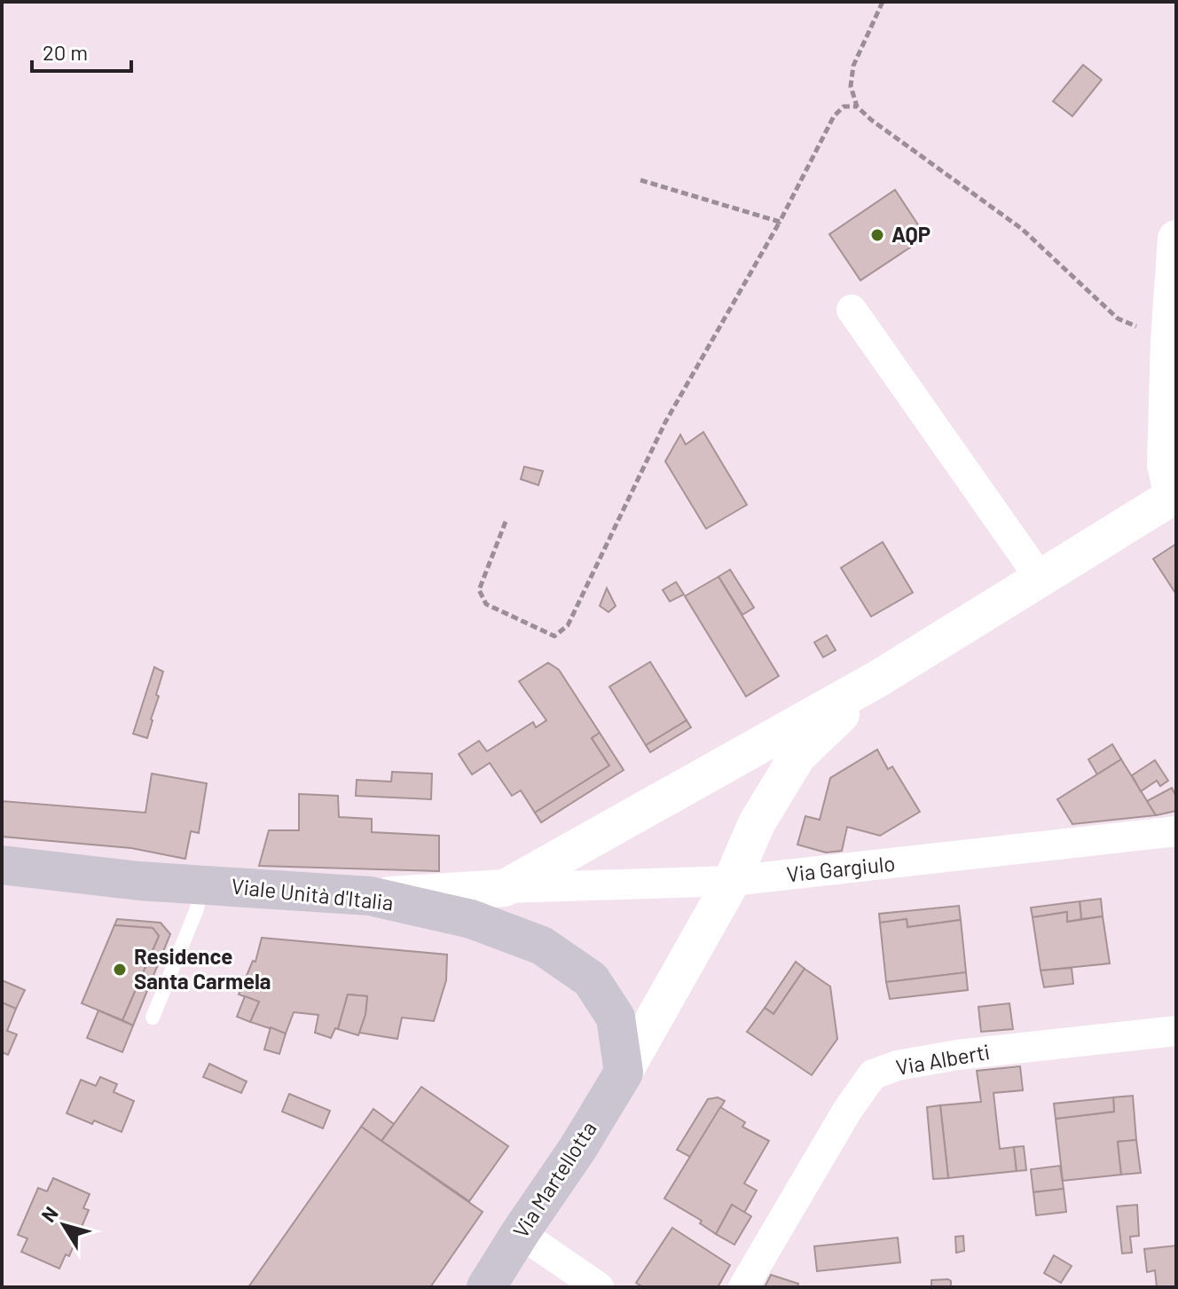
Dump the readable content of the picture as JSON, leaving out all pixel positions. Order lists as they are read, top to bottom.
{
  "streets": {
    "main road": ["Viale Unità d'Italia", "Via Martellotta"],
    "street": ["Via Gargiulo", "Via Alberti"]
  },
  "crossings": [
    ["Viale Unità d'Italia", "Via Martellotta"]
  ],
  "places": ["AQP", "Residence Santa Carmela"],
  "scale_bar": "20 m",
  "north": "top left"
}
